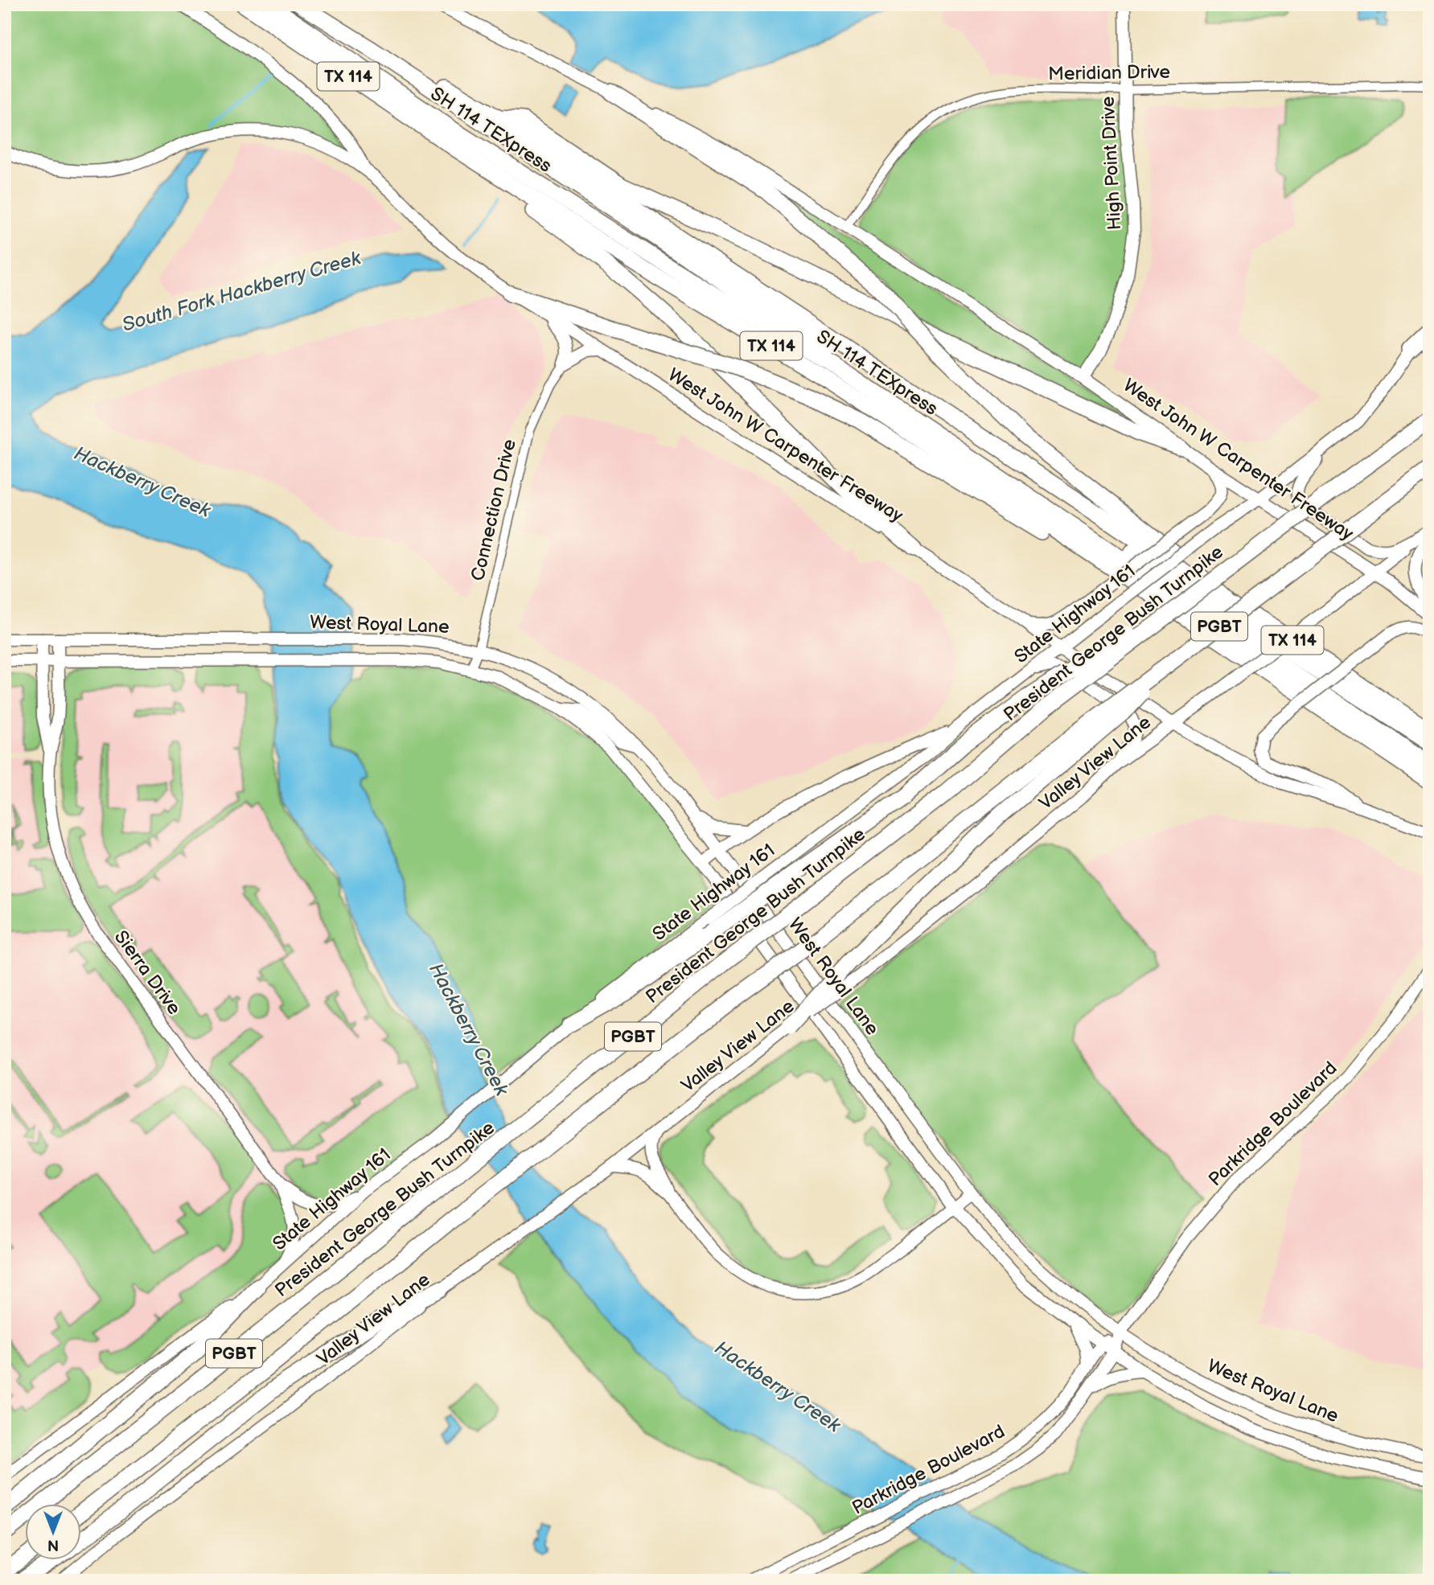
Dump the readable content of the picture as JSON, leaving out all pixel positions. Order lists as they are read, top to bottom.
{
  "streets": {
    "highway": [
      "TX 114",
      "SH 114 TEXpress",
      "PGBT",
      "President George Bush Turnpike"
    ],
    "main road": [
      "High Point Drive",
      "West John W Carpenter Freeway",
      "State Highway 161",
      "West Royal Lane",
      "Valley View Lane",
      "Sierra Drive",
      "Parkridge Boulevard"
    ],
    "street": ["Meridian Drive", "Connection Drive"]
  },
  "crossings": [
    ["Meridian Drive", "High Point Drive"],
    ["Meridian Drive", "West John W Carpenter Freeway"],
    ["High Point Drive", "West John W Carpenter Freeway"],
    ["West John W Carpenter Freeway", "State Highway 161"],
    ["West John W Carpenter Freeway", "Valley View Lane"],
    ["Connection Drive", "West Royal Lane"],
    ["West Royal Lane", "Sierra Drive"],
    ["West Royal Lane", "Parkridge Boulevard"]
  ],
  "water": ["South Fork Hackberry Creek", "Hackberry Creek"],
  "north": "bottom"
}
